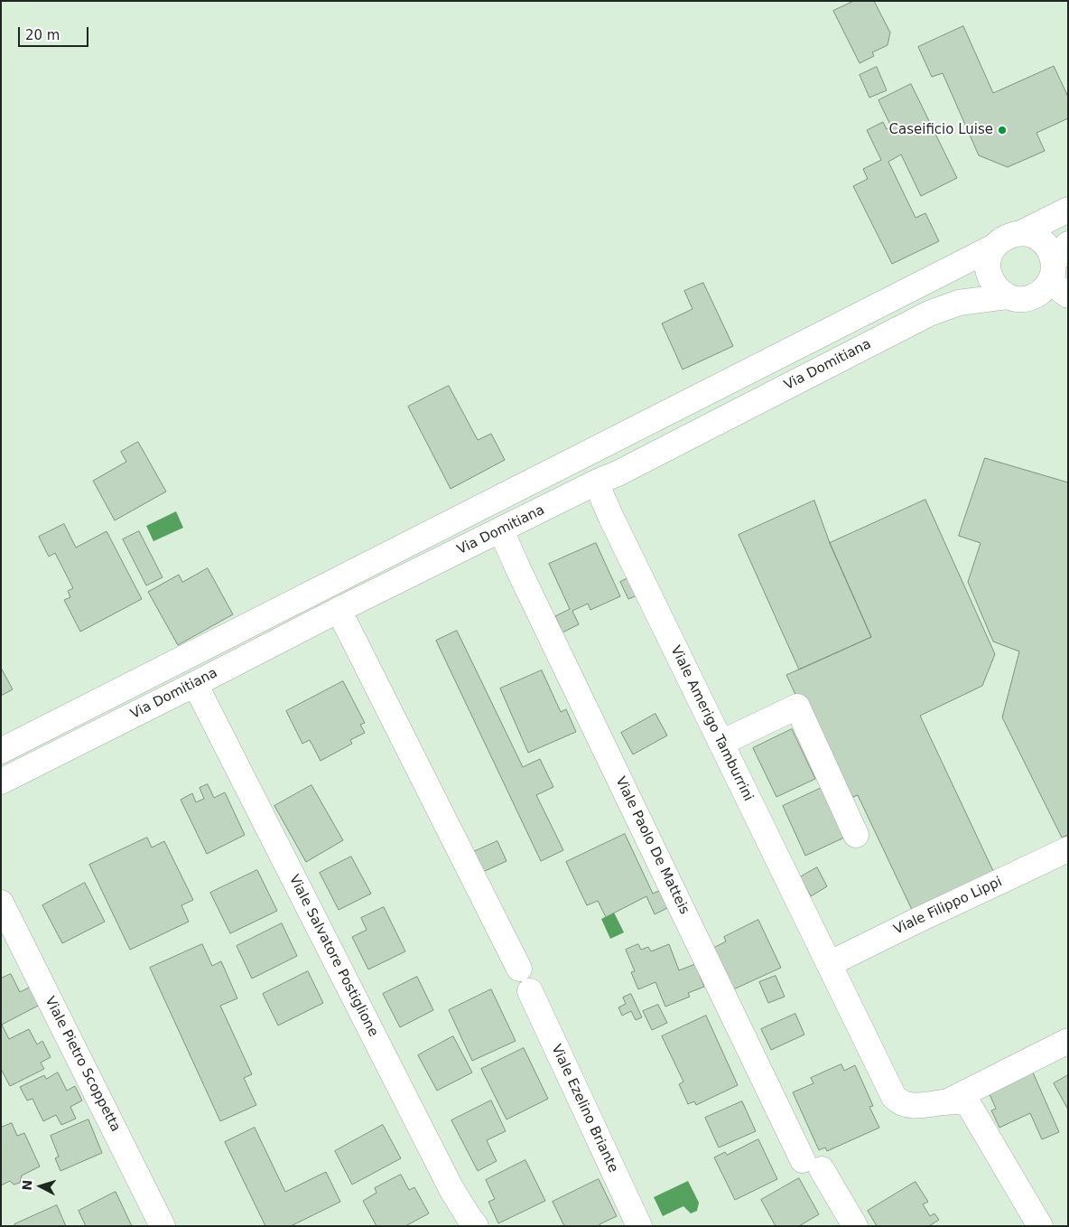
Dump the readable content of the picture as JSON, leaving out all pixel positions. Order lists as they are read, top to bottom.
{
  "streets": {
    "street": [
      "Via Domitiana",
      "Viale Amerigo Tamburrini",
      "Viale Paolo De Matteis",
      "Viale Filippo Lippi",
      "Viale Salvatore Postiglione",
      "Viale Pietro Scoppetta",
      "Viale Ezelino Briante"
    ]
  },
  "crossings": [
    ["Via Domitiana", "Viale Amerigo Tamburrini"],
    ["Via Domitiana", "Viale Paolo De Matteis"],
    ["Via Domitiana", "Viale Salvatore Postiglione"],
    ["Viale Amerigo Tamburrini", "Viale Filippo Lippi"]
  ],
  "places": ["Caseificio Luise"],
  "scale_bar": "20 m",
  "north": "left"
}
